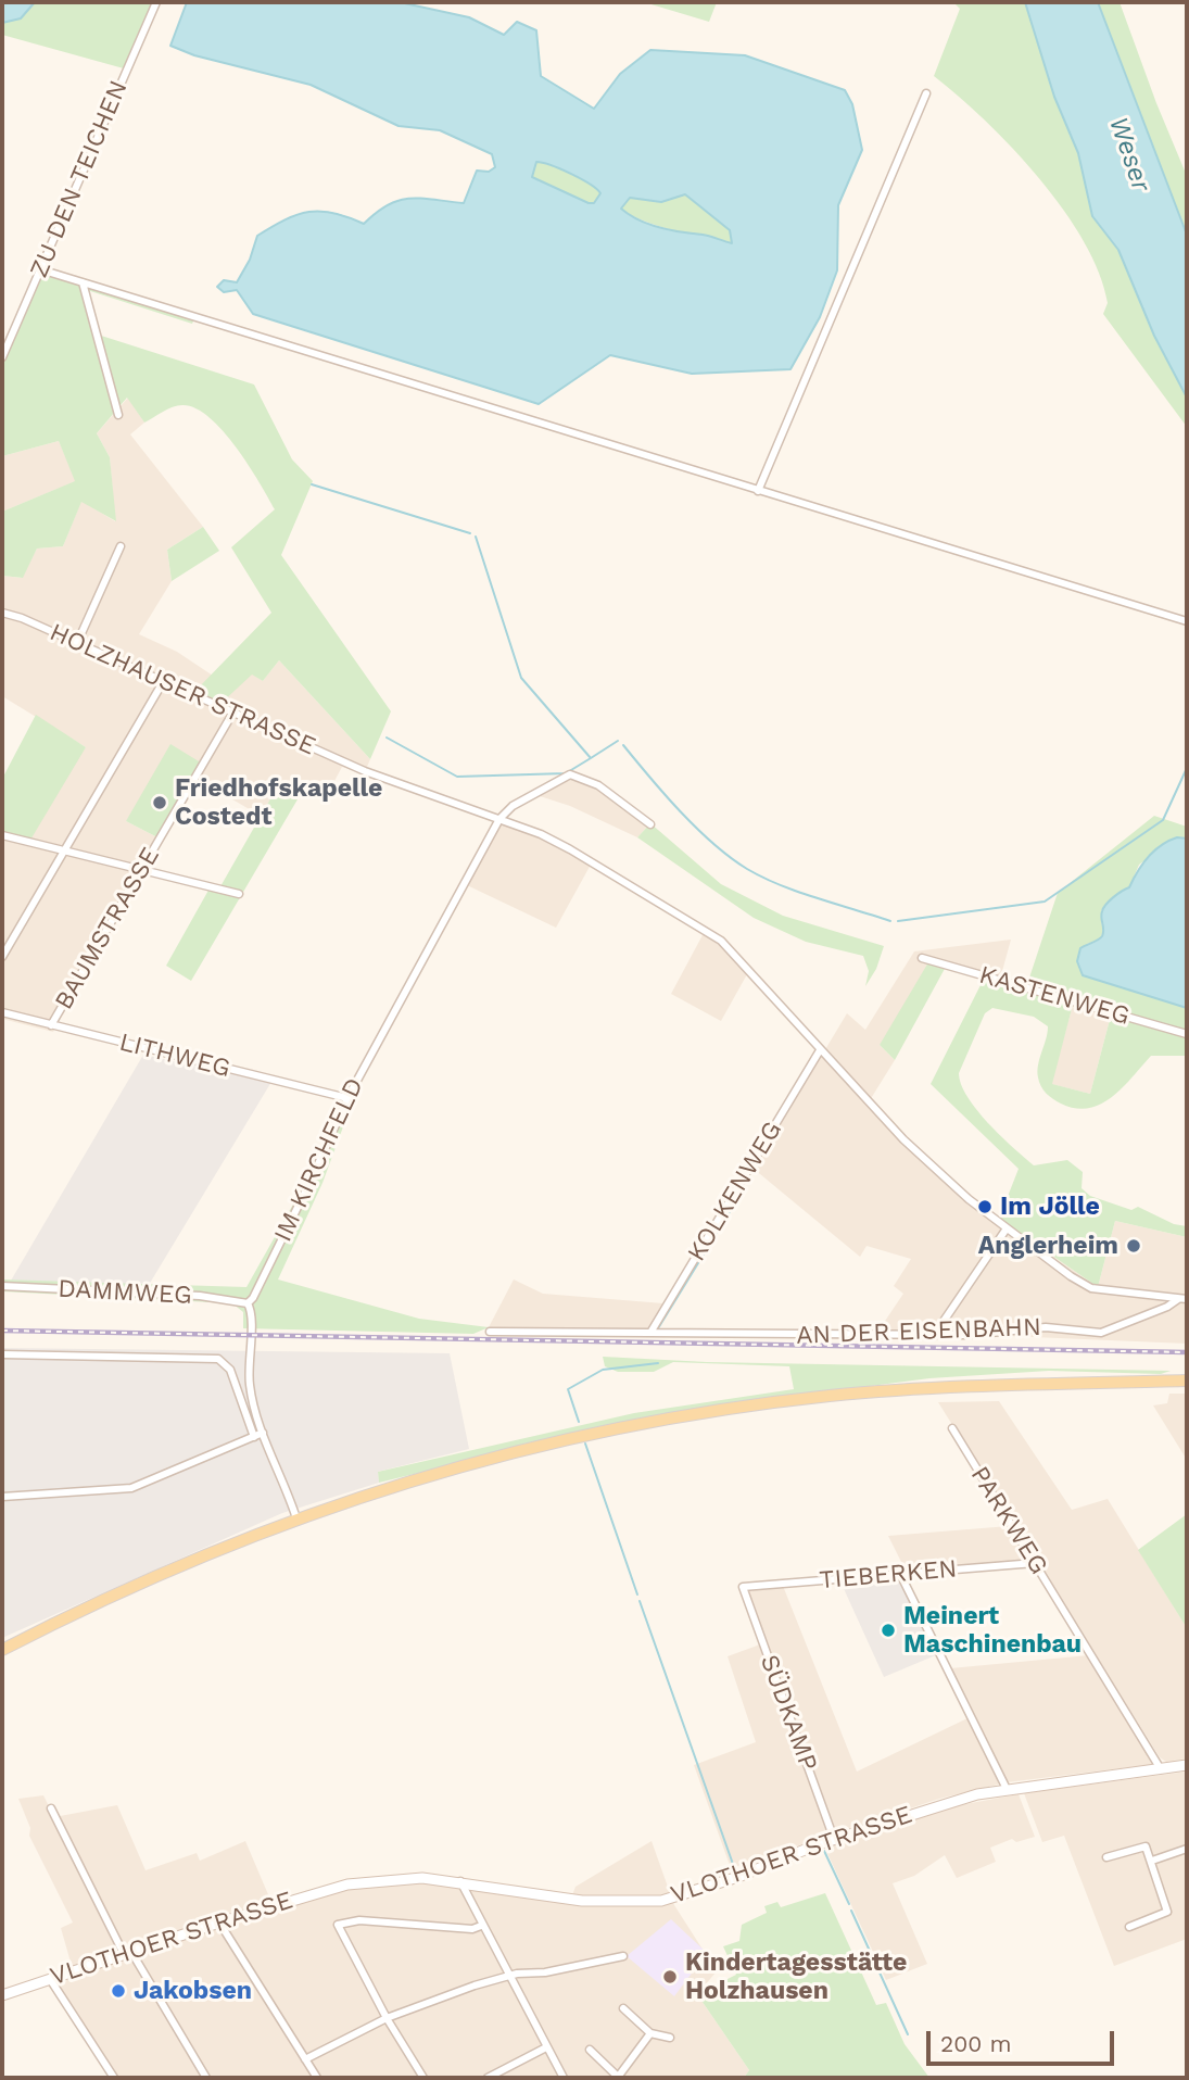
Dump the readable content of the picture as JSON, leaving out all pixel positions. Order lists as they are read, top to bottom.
{
  "streets": {
    "street": [
      "ZU DEN TEICHEN",
      "HOLZHAUSER STRASSE",
      "BAUMSTRASSE",
      "KASTENWEG",
      "LITHWEG",
      "IM KIRCHFELD",
      "KOLKENWEG",
      "DAMMWEG",
      "AN DER EISENBAHN",
      "PARKWEG",
      "TIEBERKEN",
      "SÜDKAMP",
      "VLOTHOER STRASSE"
    ]
  },
  "crossings": [
    ["HOLZHAUSER STRASSE", "BAUMSTRASSE"],
    ["HOLZHAUSER STRASSE", "IM KIRCHFELD"],
    ["HOLZHAUSER STRASSE", "KOLKENWEG"],
    ["HOLZHAUSER STRASSE", "AN DER EISENBAHN"],
    ["BAUMSTRASSE", "LITHWEG"],
    ["LITHWEG", "IM KIRCHFELD"],
    ["IM KIRCHFELD", "DAMMWEG"],
    ["KOLKENWEG", "AN DER EISENBAHN"],
    ["PARKWEG", "TIEBERKEN"],
    ["PARKWEG", "VLOTHOER STRASSE"],
    ["TIEBERKEN", "SÜDKAMP"],
    ["SÜDKAMP", "VLOTHOER STRASSE"]
  ],
  "water": ["Weser"],
  "places": [
    "Friedhofskapelle Costedt",
    "Im Jölle",
    "Anglerheim",
    "Meinert Maschinenbau",
    "Kindertagesstätte Holzhausen",
    "Jakobsen"
  ],
  "scale_bar": "200 m"
}
